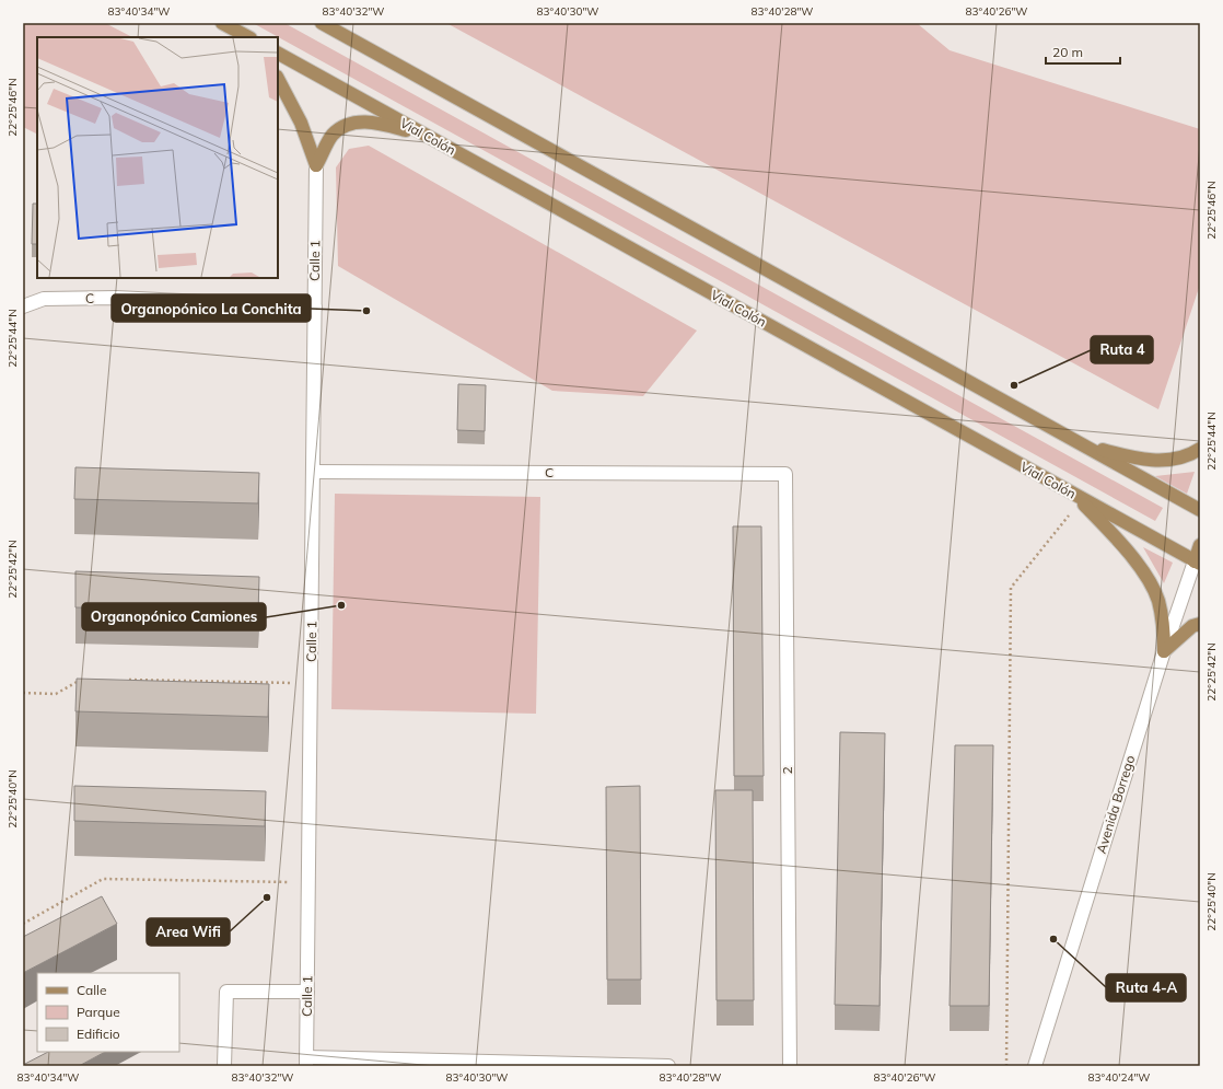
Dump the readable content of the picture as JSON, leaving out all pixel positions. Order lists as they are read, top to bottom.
{
  "streets": {
    "main road": ["Vial Colón", "Avenida Borrego"],
    "street": ["Calle 1", "C", "2"]
  },
  "crossings": [
    ["Vial Colón", "Avenida Borrego"],
    ["Calle 1", "C"],
    ["C", "2"]
  ],
  "places": [
    "Organopónico La Conchita",
    "Ruta 4",
    "Organopónico Camiones",
    "Area Wifi",
    "Ruta 4-A"
  ],
  "legend": ["Calle", "Parque", "Edificio"],
  "scale_bar": "20 m",
  "coordinates": [
    "83°40'34\"W",
    "83°40'32\"W",
    "83°40'30\"W",
    "83°40'28\"W",
    "83°40'26\"W",
    "22°25'46\"N",
    "22°25'44\"N",
    "22°25'42\"N",
    "22°25'40\"N",
    "83°40'24\"W"
  ]
}
